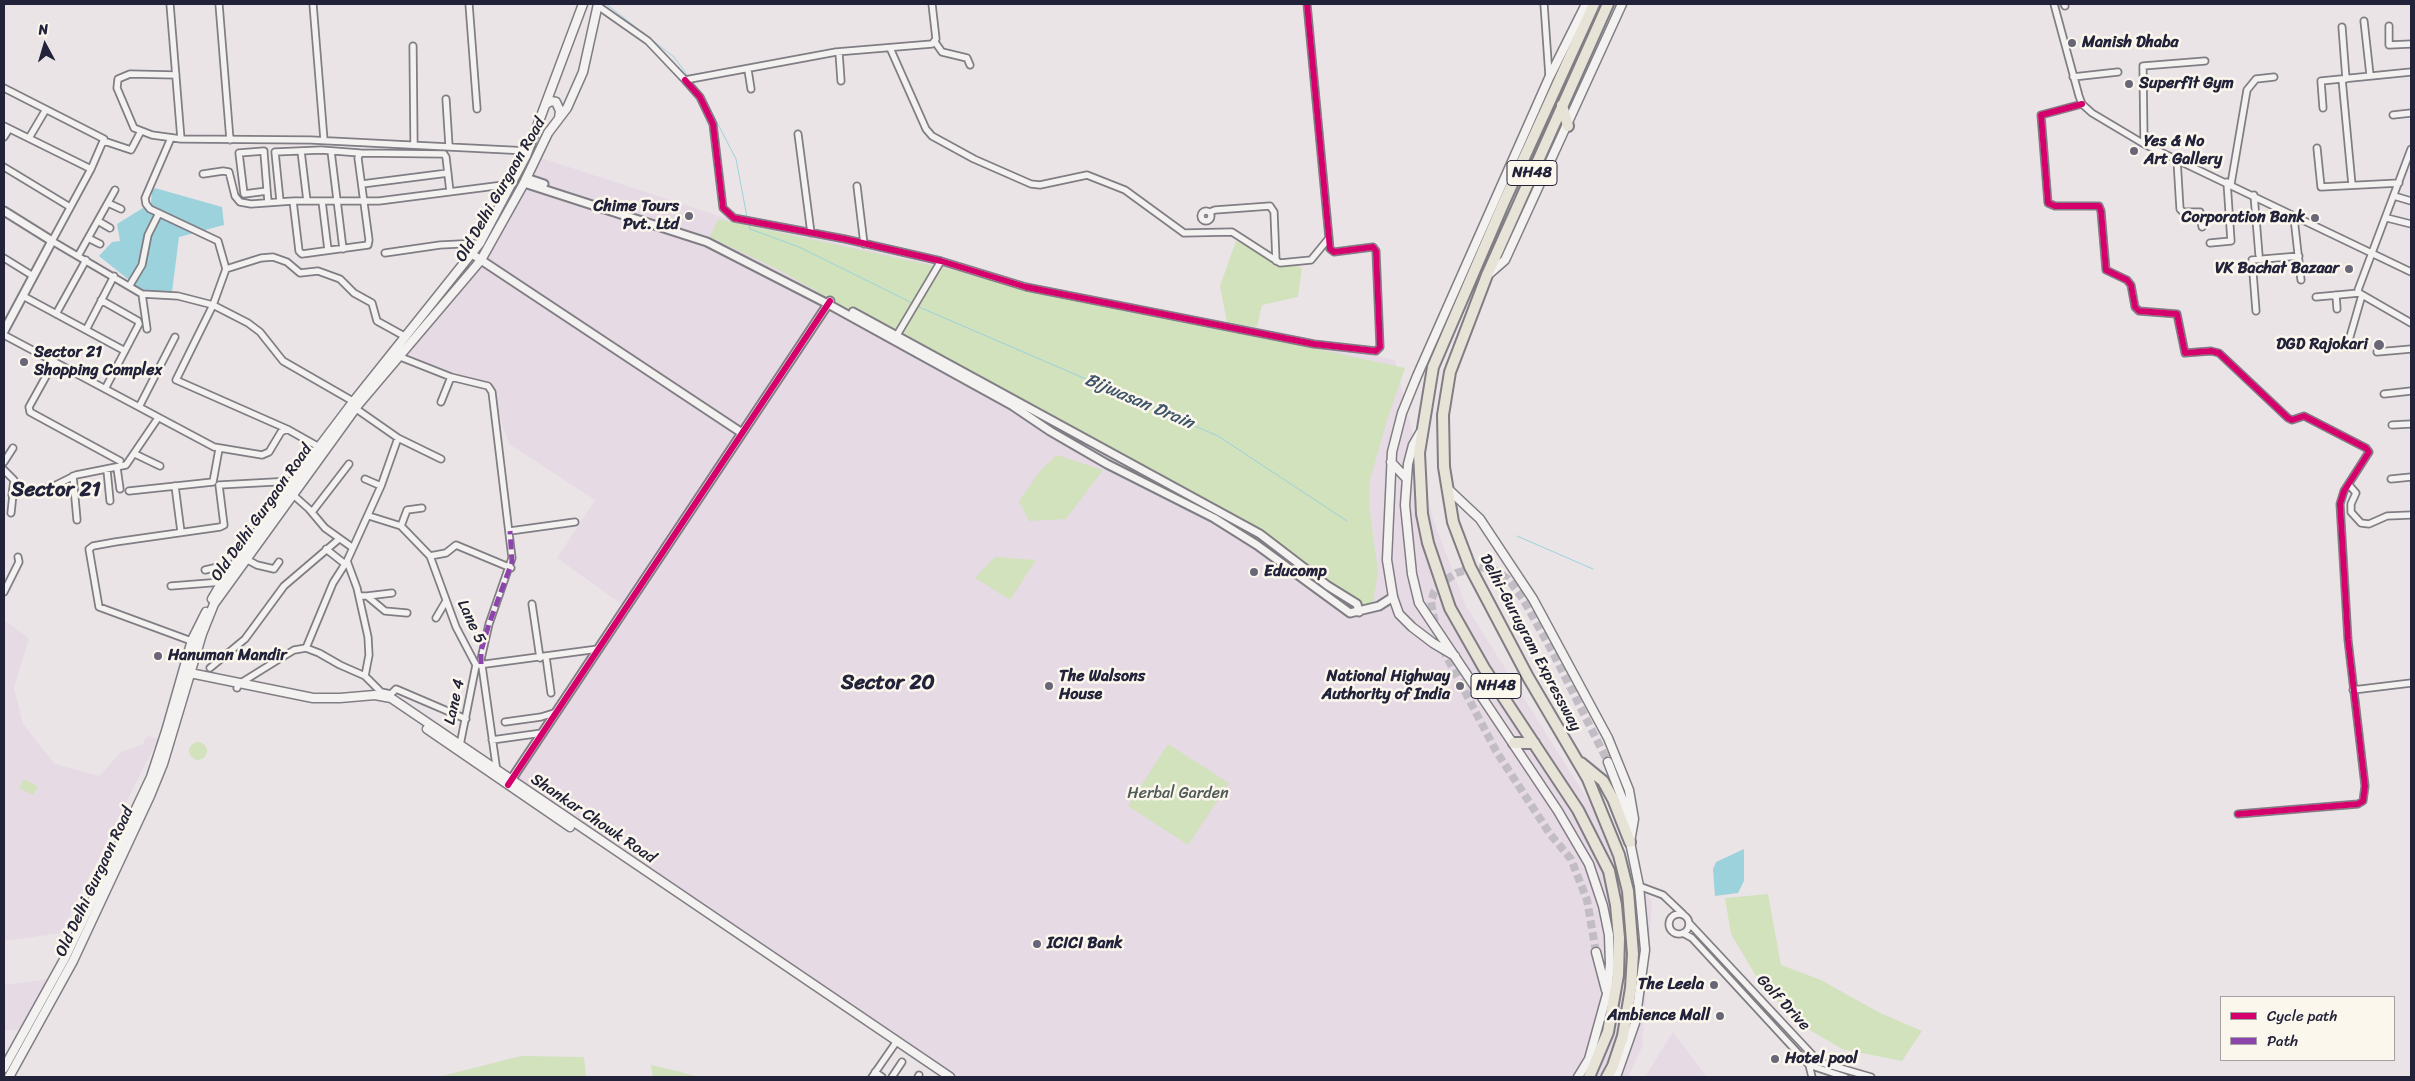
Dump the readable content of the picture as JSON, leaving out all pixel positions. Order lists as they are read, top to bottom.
{
  "streets": {
    "highway": ["NH48", "Delhi-Gurugram Expressway"],
    "main road": ["Old Delhi Gurgaon Road", "Shankar Chowk Road"],
    "street": ["Lane 5", "Lane 4", "Golf Drive"]
  },
  "crossings": [
    ["Old Delhi Gurgaon Road", "Shankar Chowk Road"],
    ["Lane 5", "Lane 4"],
    ["Lane 5", "Shankar Chowk Road"],
    ["Lane 4", "Shankar Chowk Road"]
  ],
  "districts": ["Sector 21", "Sector 20"],
  "water": ["Bijwasan Drain"],
  "parks": ["Herbal Garden"],
  "places": [
    "Manish Dhaba",
    "Superfit Gym",
    "Yes & No Art Gallery",
    "Chime Tours Pvt. Ltd",
    "Corporation Bank",
    "VK Bachat Bazaar",
    "DGD Rajokari",
    "Sector 21 Shopping Complex",
    "Educomp",
    "Hanuman Mandir",
    "The Walsons House",
    "National Highway Authority of India",
    "ICICI Bank",
    "The Leela",
    "Ambience Mall",
    "Hotel pool"
  ],
  "legend": ["Cycle path", "Path"],
  "north": "top"
}
